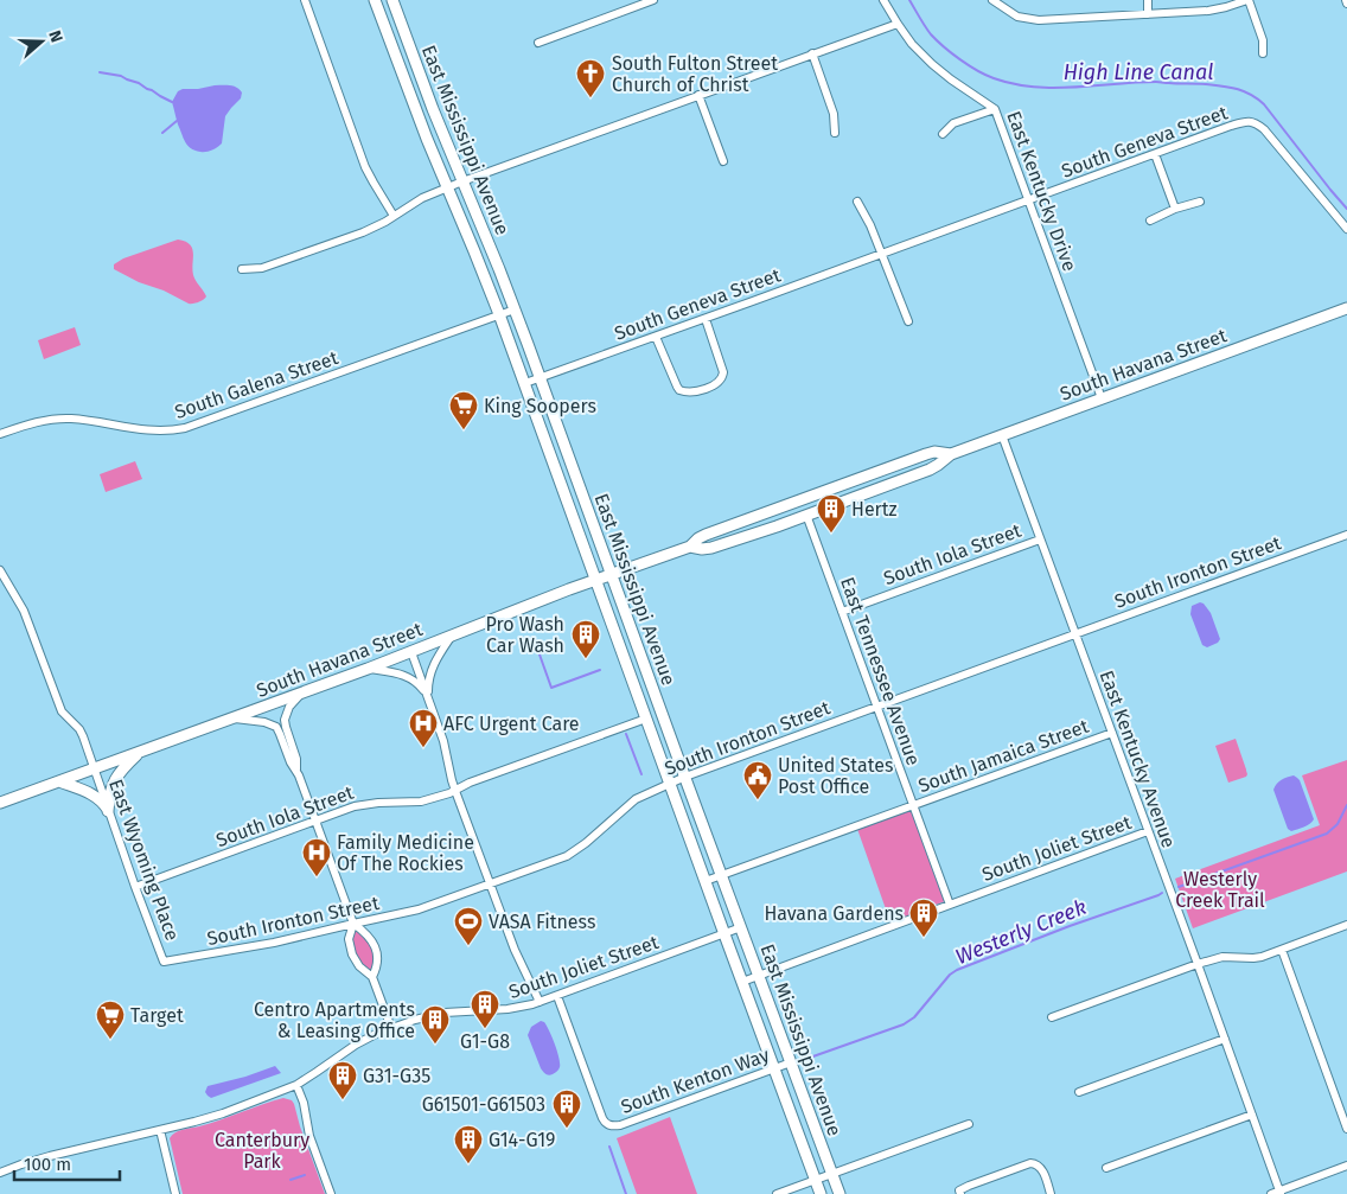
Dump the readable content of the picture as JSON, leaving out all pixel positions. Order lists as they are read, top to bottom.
{
  "streets": {
    "main road": ["East Mississippi Avenue", "South Havana Street"],
    "street": [
      "South Geneva Street",
      "East Kentucky Drive",
      "South Galena Street",
      "South Iola Street",
      "South Ironton Street",
      "East Tennessee Avenue",
      "South Jamaica Street",
      "East Kentucky Avenue",
      "South Joliet Street",
      "East Wyoming Place",
      "South Kenton Way"
    ]
  },
  "crossings": [
    ["East Mississippi Avenue", "South Geneva Street"],
    ["East Mississippi Avenue", "South Havana Street"],
    ["East Mississippi Avenue", "South Galena Street"],
    ["East Mississippi Avenue", "South Iola Street"],
    ["East Mississippi Avenue", "South Ironton Street"],
    ["East Mississippi Avenue", "South Jamaica Street"],
    ["East Mississippi Avenue", "South Joliet Street"],
    ["East Mississippi Avenue", "South Kenton Way"],
    ["South Geneva Street", "East Kentucky Drive"],
    ["East Kentucky Drive", "South Havana Street"],
    ["South Havana Street", "East Tennessee Avenue"],
    ["South Havana Street", "East Kentucky Avenue"],
    ["South Havana Street", "East Wyoming Place"],
    ["South Iola Street", "East Tennessee Avenue"],
    ["South Iola Street", "East Kentucky Avenue"],
    ["South Iola Street", "East Wyoming Place"],
    ["South Ironton Street", "East Tennessee Avenue"],
    ["South Ironton Street", "East Kentucky Avenue"],
    ["South Ironton Street", "East Wyoming Place"],
    ["East Tennessee Avenue", "South Jamaica Street"],
    ["East Tennessee Avenue", "South Joliet Street"],
    ["South Jamaica Street", "East Kentucky Avenue"],
    ["East Kentucky Avenue", "South Joliet Street"],
    ["South Joliet Street", "South Kenton Way"]
  ],
  "water": ["High Line Canal", "Westerly Creek"],
  "parks": ["Westerly Creek Trail", "Canterbury Park"],
  "places": {
    "church": ["South Fulton Street Church of Christ"],
    "supermarket": ["King Soopers", "Target"],
    "building": [
      "Hertz",
      "Pro Wash Car Wash",
      "Havana Gardens",
      "G1-G8",
      "Centro Apartments & Leasing Office",
      "G31-G35",
      "G61501-G61503",
      "G14-G19"
    ],
    "hospital": ["AFC Urgent Care", "Family Medicine Of The Rockies"],
    "public building": ["United States Post Office"],
    "sports": ["VASA Fitness"]
  },
  "scale_bar": "100 m",
  "north": "right"
}
